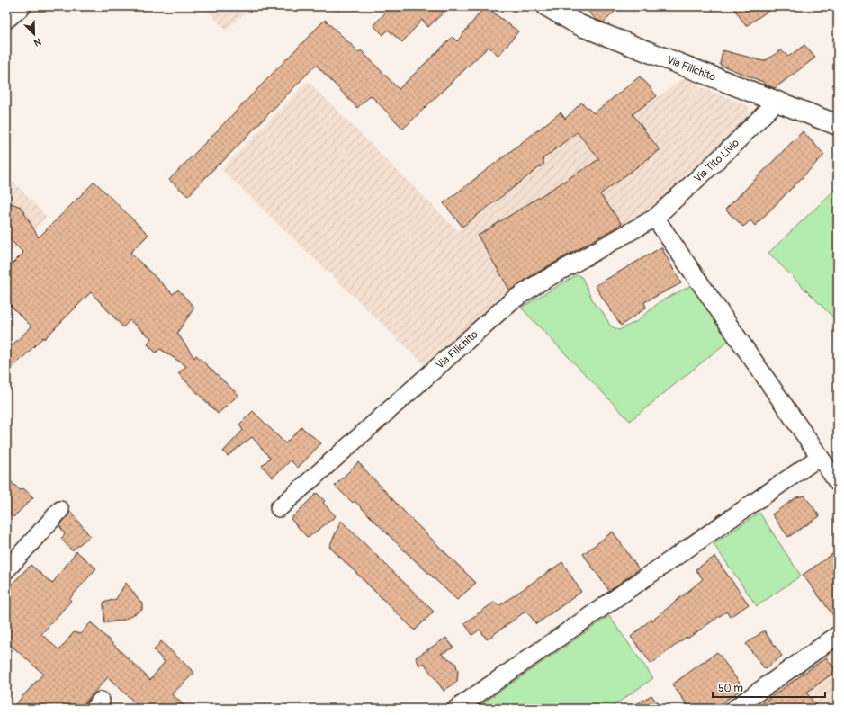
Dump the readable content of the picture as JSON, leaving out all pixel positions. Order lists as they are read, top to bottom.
{
  "streets": {
    "street": ["Via Filichito", "Via Tito Livio"]
  },
  "crossings": [
    ["Via Filichito", "Via Tito Livio"]
  ],
  "scale_bar": "50 m",
  "north": "bottom right"
}
